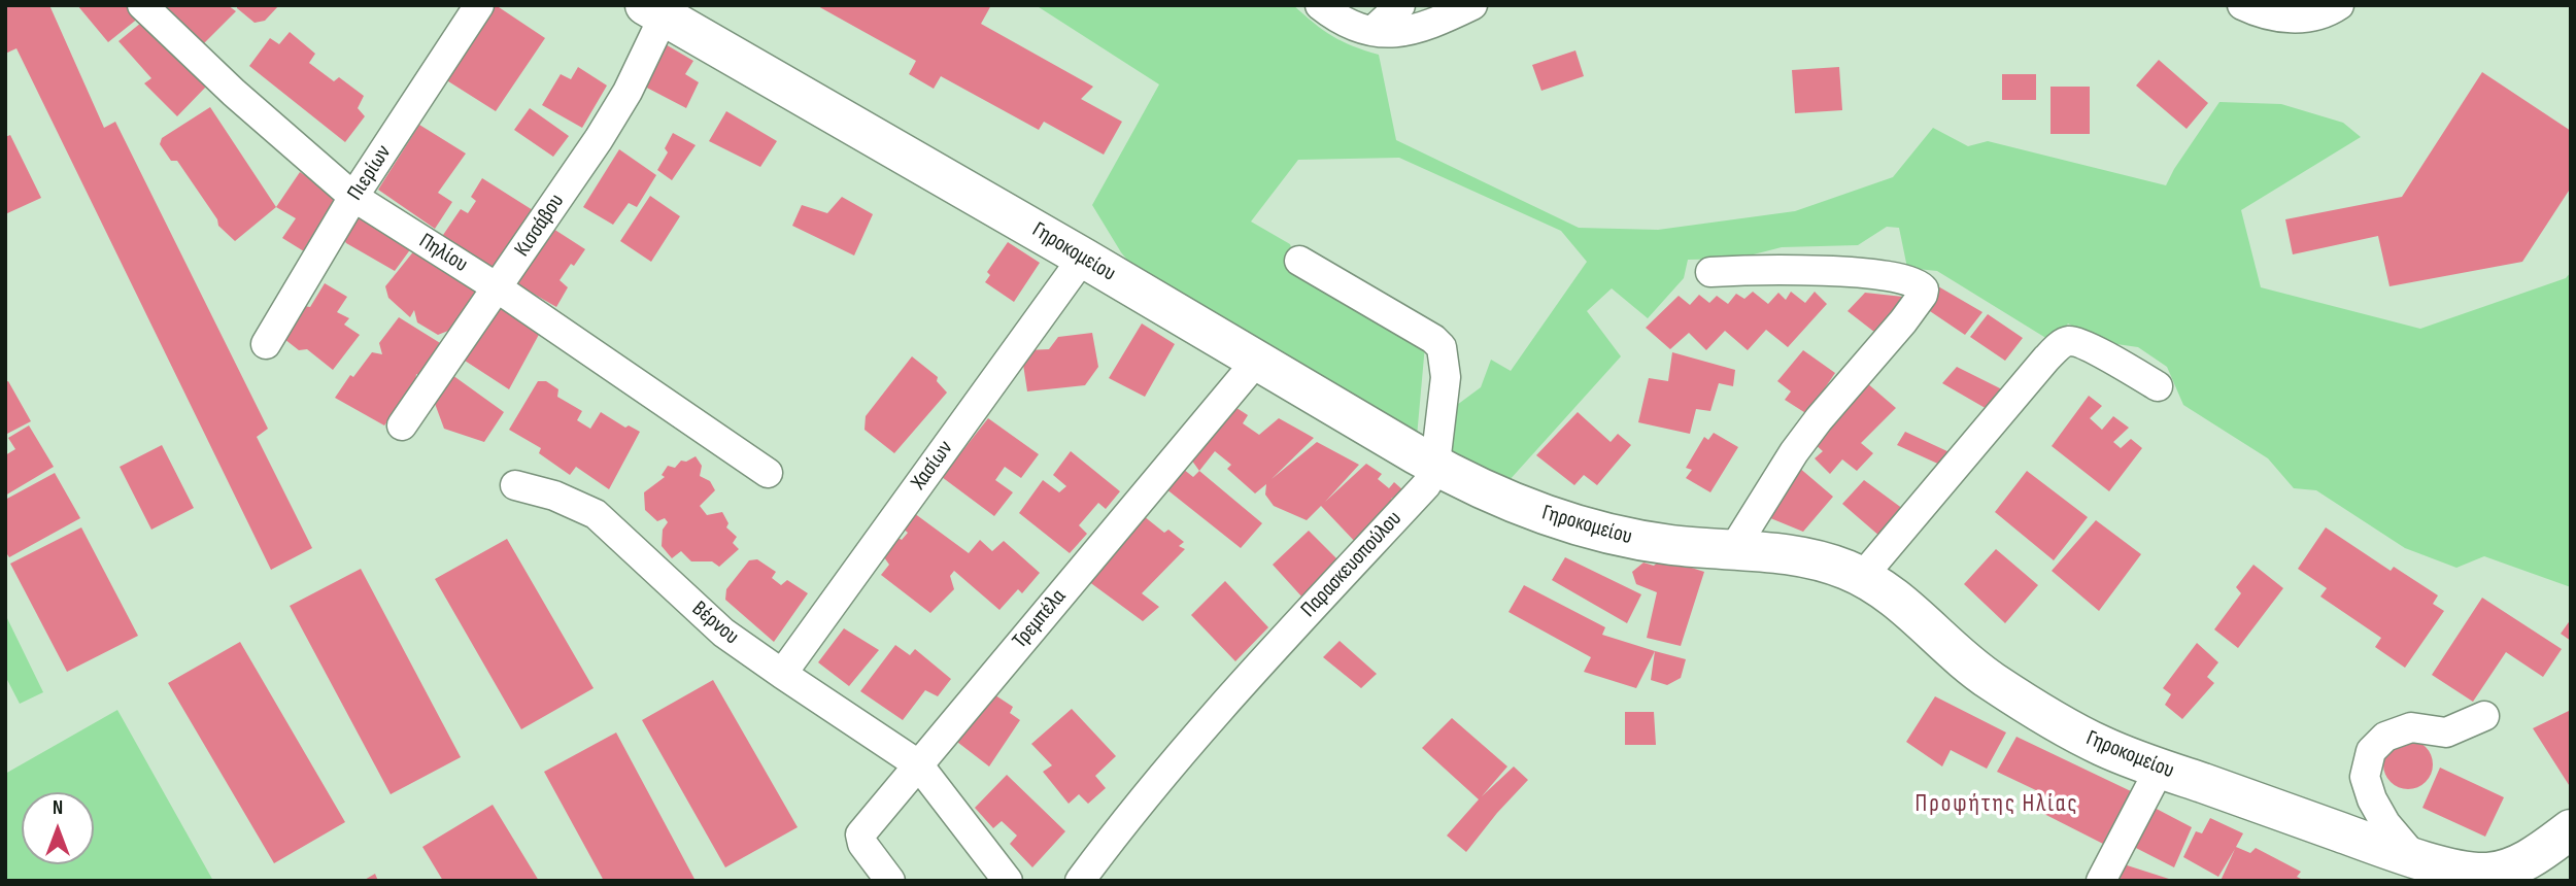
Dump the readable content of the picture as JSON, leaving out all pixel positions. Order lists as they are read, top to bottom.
{
  "streets": {
    "main road": ["Γηροκομείου"],
    "street": [
      "Πιερίων",
      "Κισσάβου",
      "Πηλίου",
      "Χασίων",
      "Παρασκευοπούλου",
      "Τρεμπέλα",
      "Βέρνου"
    ]
  },
  "crossings": [
    ["Πιερίων", "Πηλίου"],
    ["Κισσάβου", "Γηροκομείου"],
    ["Κισσάβου", "Πηλίου"],
    ["Γηροκομείου", "Χασίων"],
    ["Γηροκομείου", "Παρασκευοπούλου"],
    ["Γηροκομείου", "Τρεμπέλα"],
    ["Χασίων", "Βέρνου"],
    ["Τρεμπέλα", "Βέρνου"]
  ],
  "districts": ["Προφήτης Ηλίας"],
  "north": "top"
}
